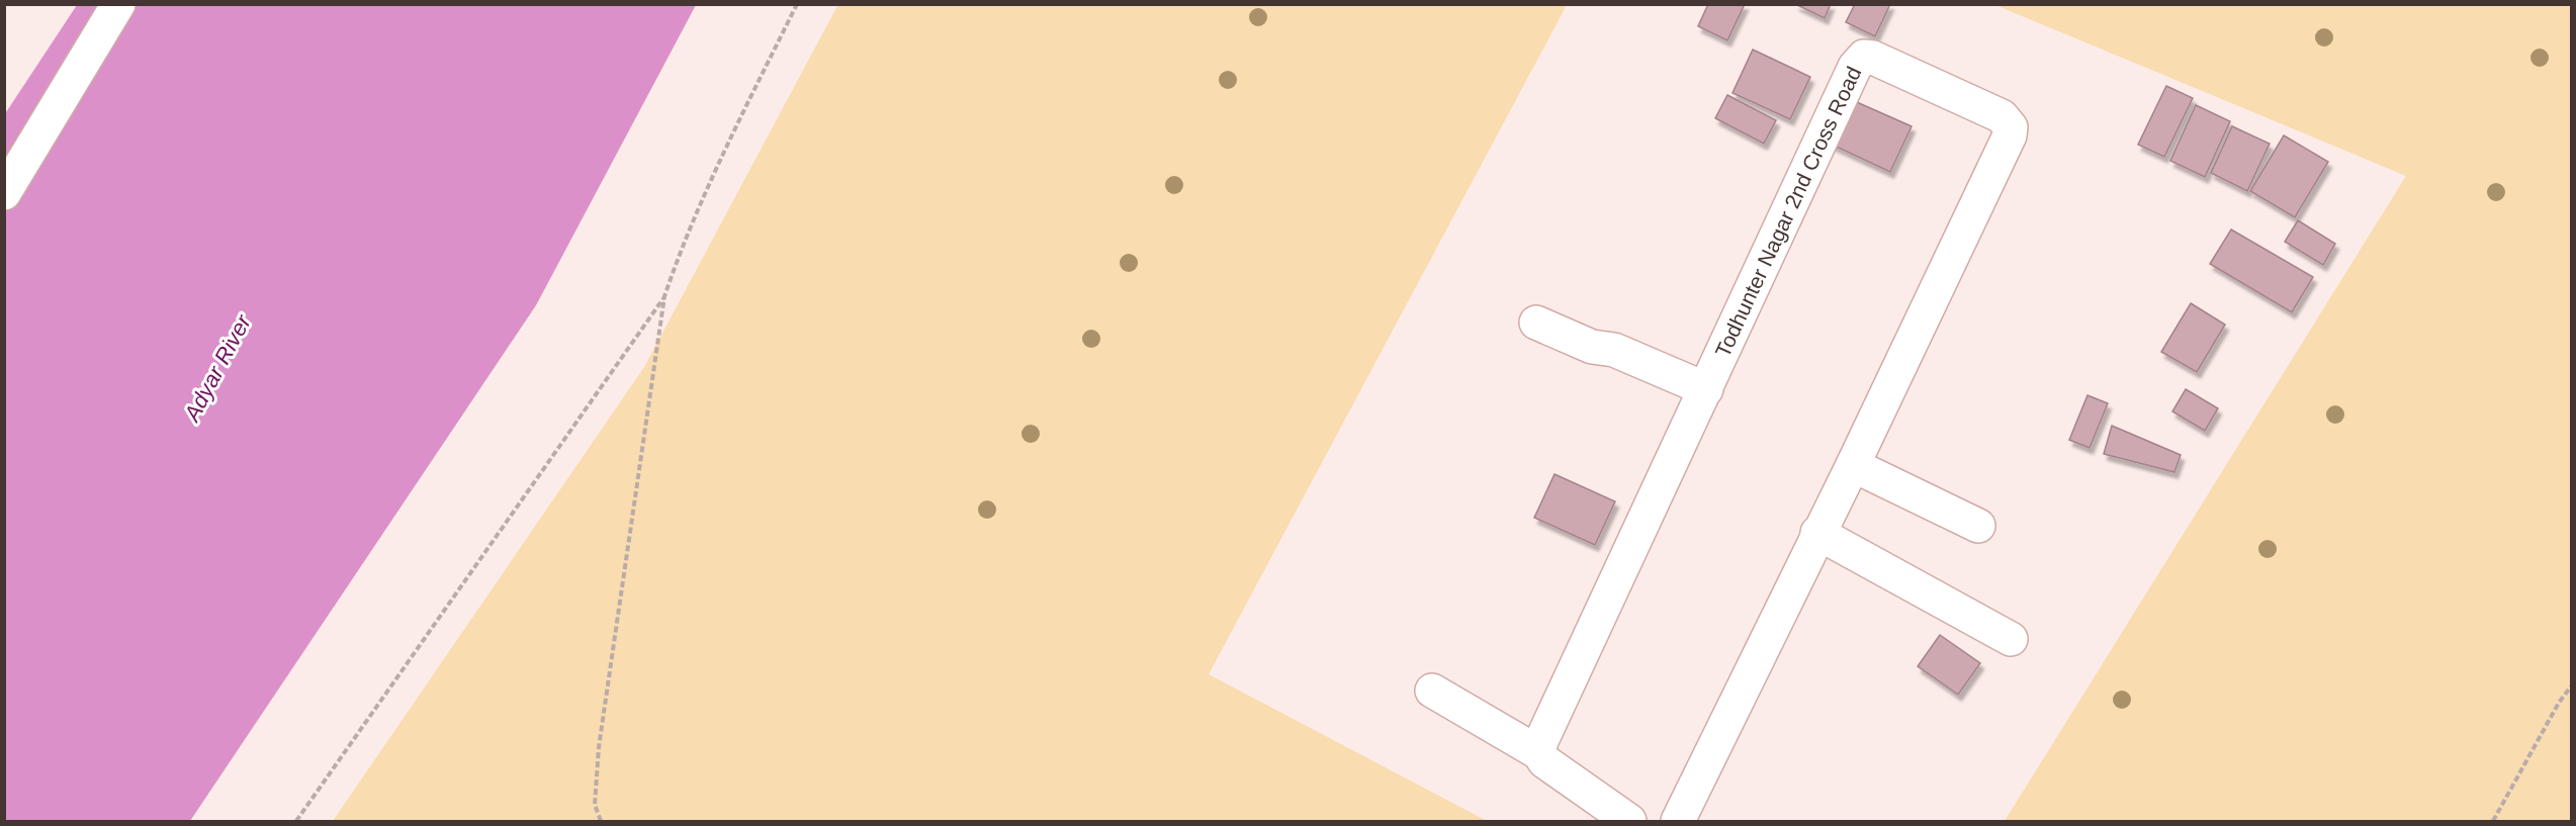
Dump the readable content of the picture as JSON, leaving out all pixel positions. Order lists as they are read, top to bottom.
{
  "streets": {
    "street": ["Todhunter Nagar 2nd Cross Road"]
  },
  "water": ["Adyar River"]
}
